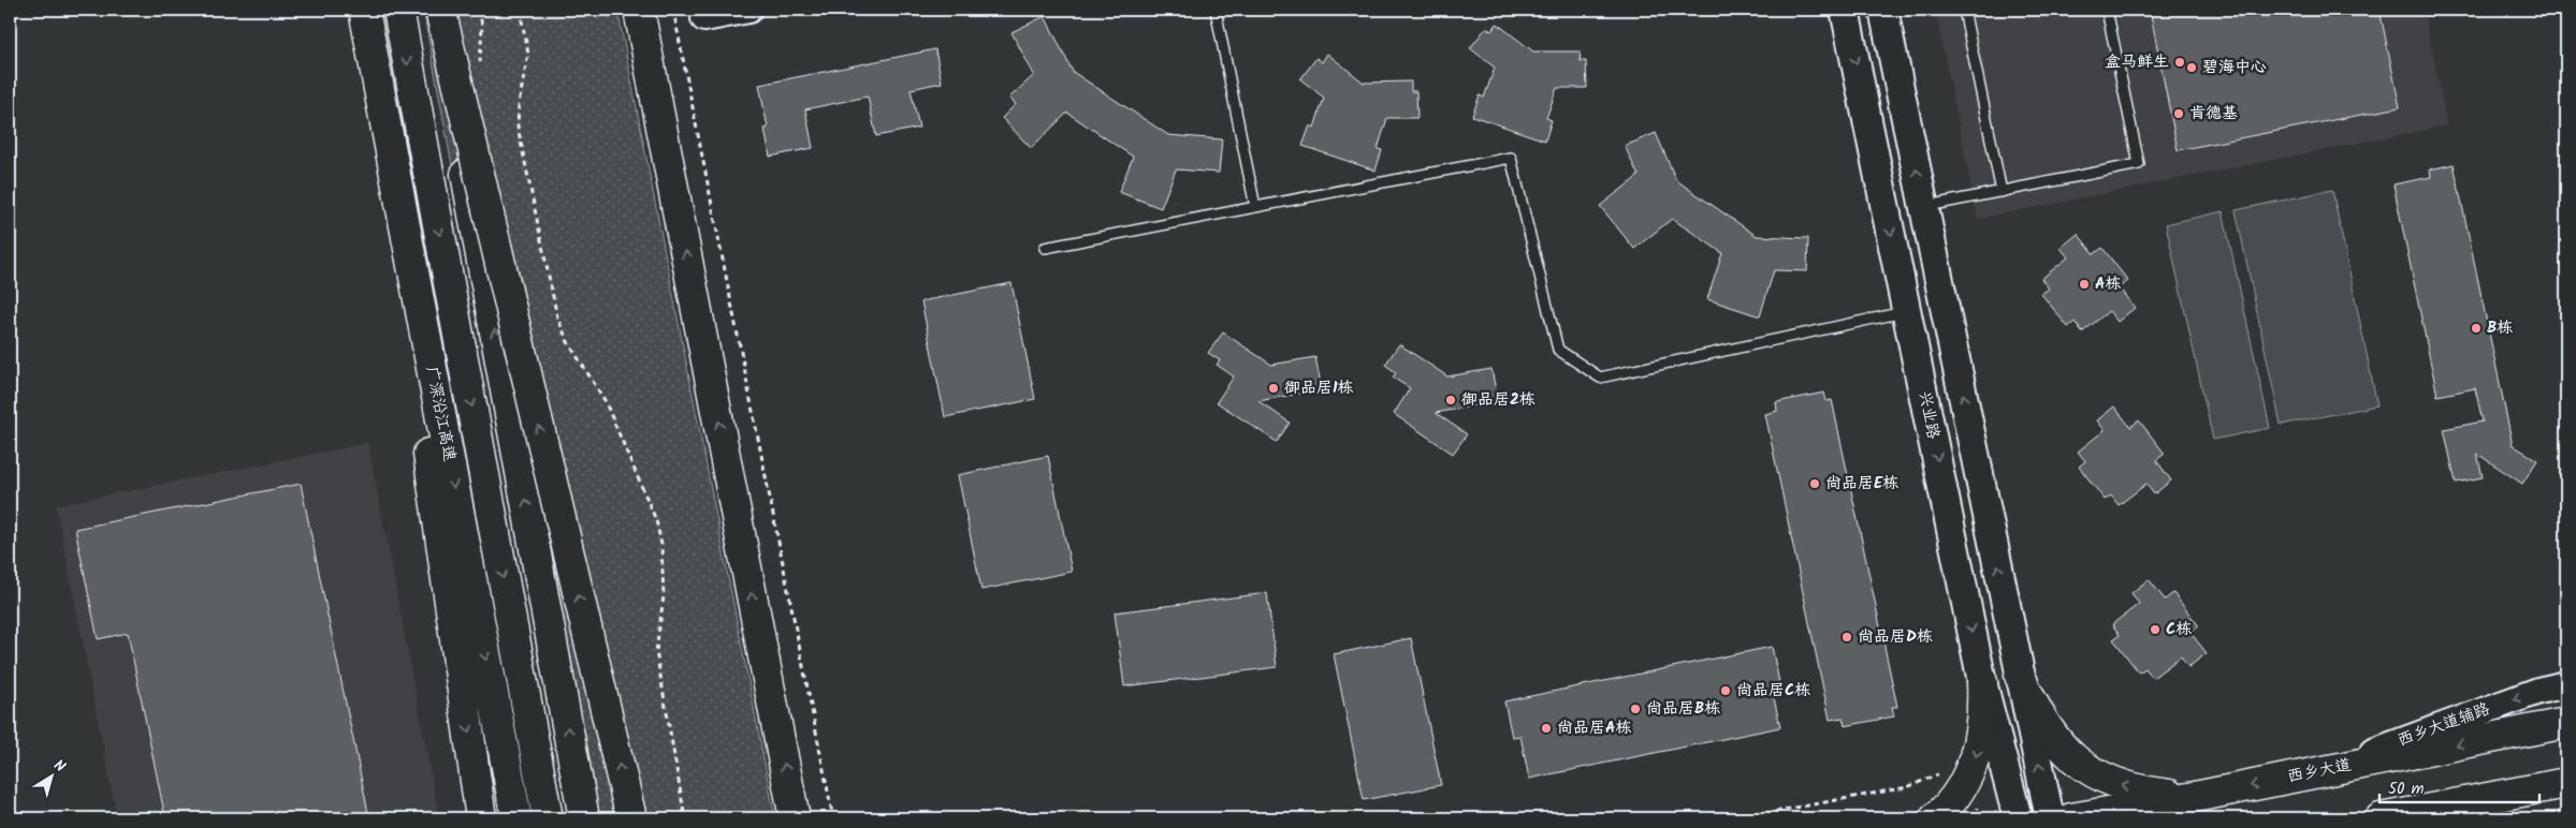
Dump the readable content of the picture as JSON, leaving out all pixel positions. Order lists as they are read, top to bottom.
{
  "streets": {
    "main road": ["广深沿江高速", "兴业路", "西乡大道"],
    "street": ["西乡大道辅路"]
  },
  "crossings": [
    ["西乡大道辅路", "西乡大道"]
  ],
  "one_way": ["西乡大道辅路"],
  "places": [
    "盒马鲜生",
    "碧海中心",
    "肯德基",
    "A栋",
    "B栋",
    "御品居1栋",
    "御品居2栋",
    "尚品居E栋",
    "C栋",
    "尚品居D栋",
    "尚品居C栋",
    "尚品居B栋",
    "尚品居A栋"
  ],
  "scale_bar": "50 m",
  "north": "top right"
}
